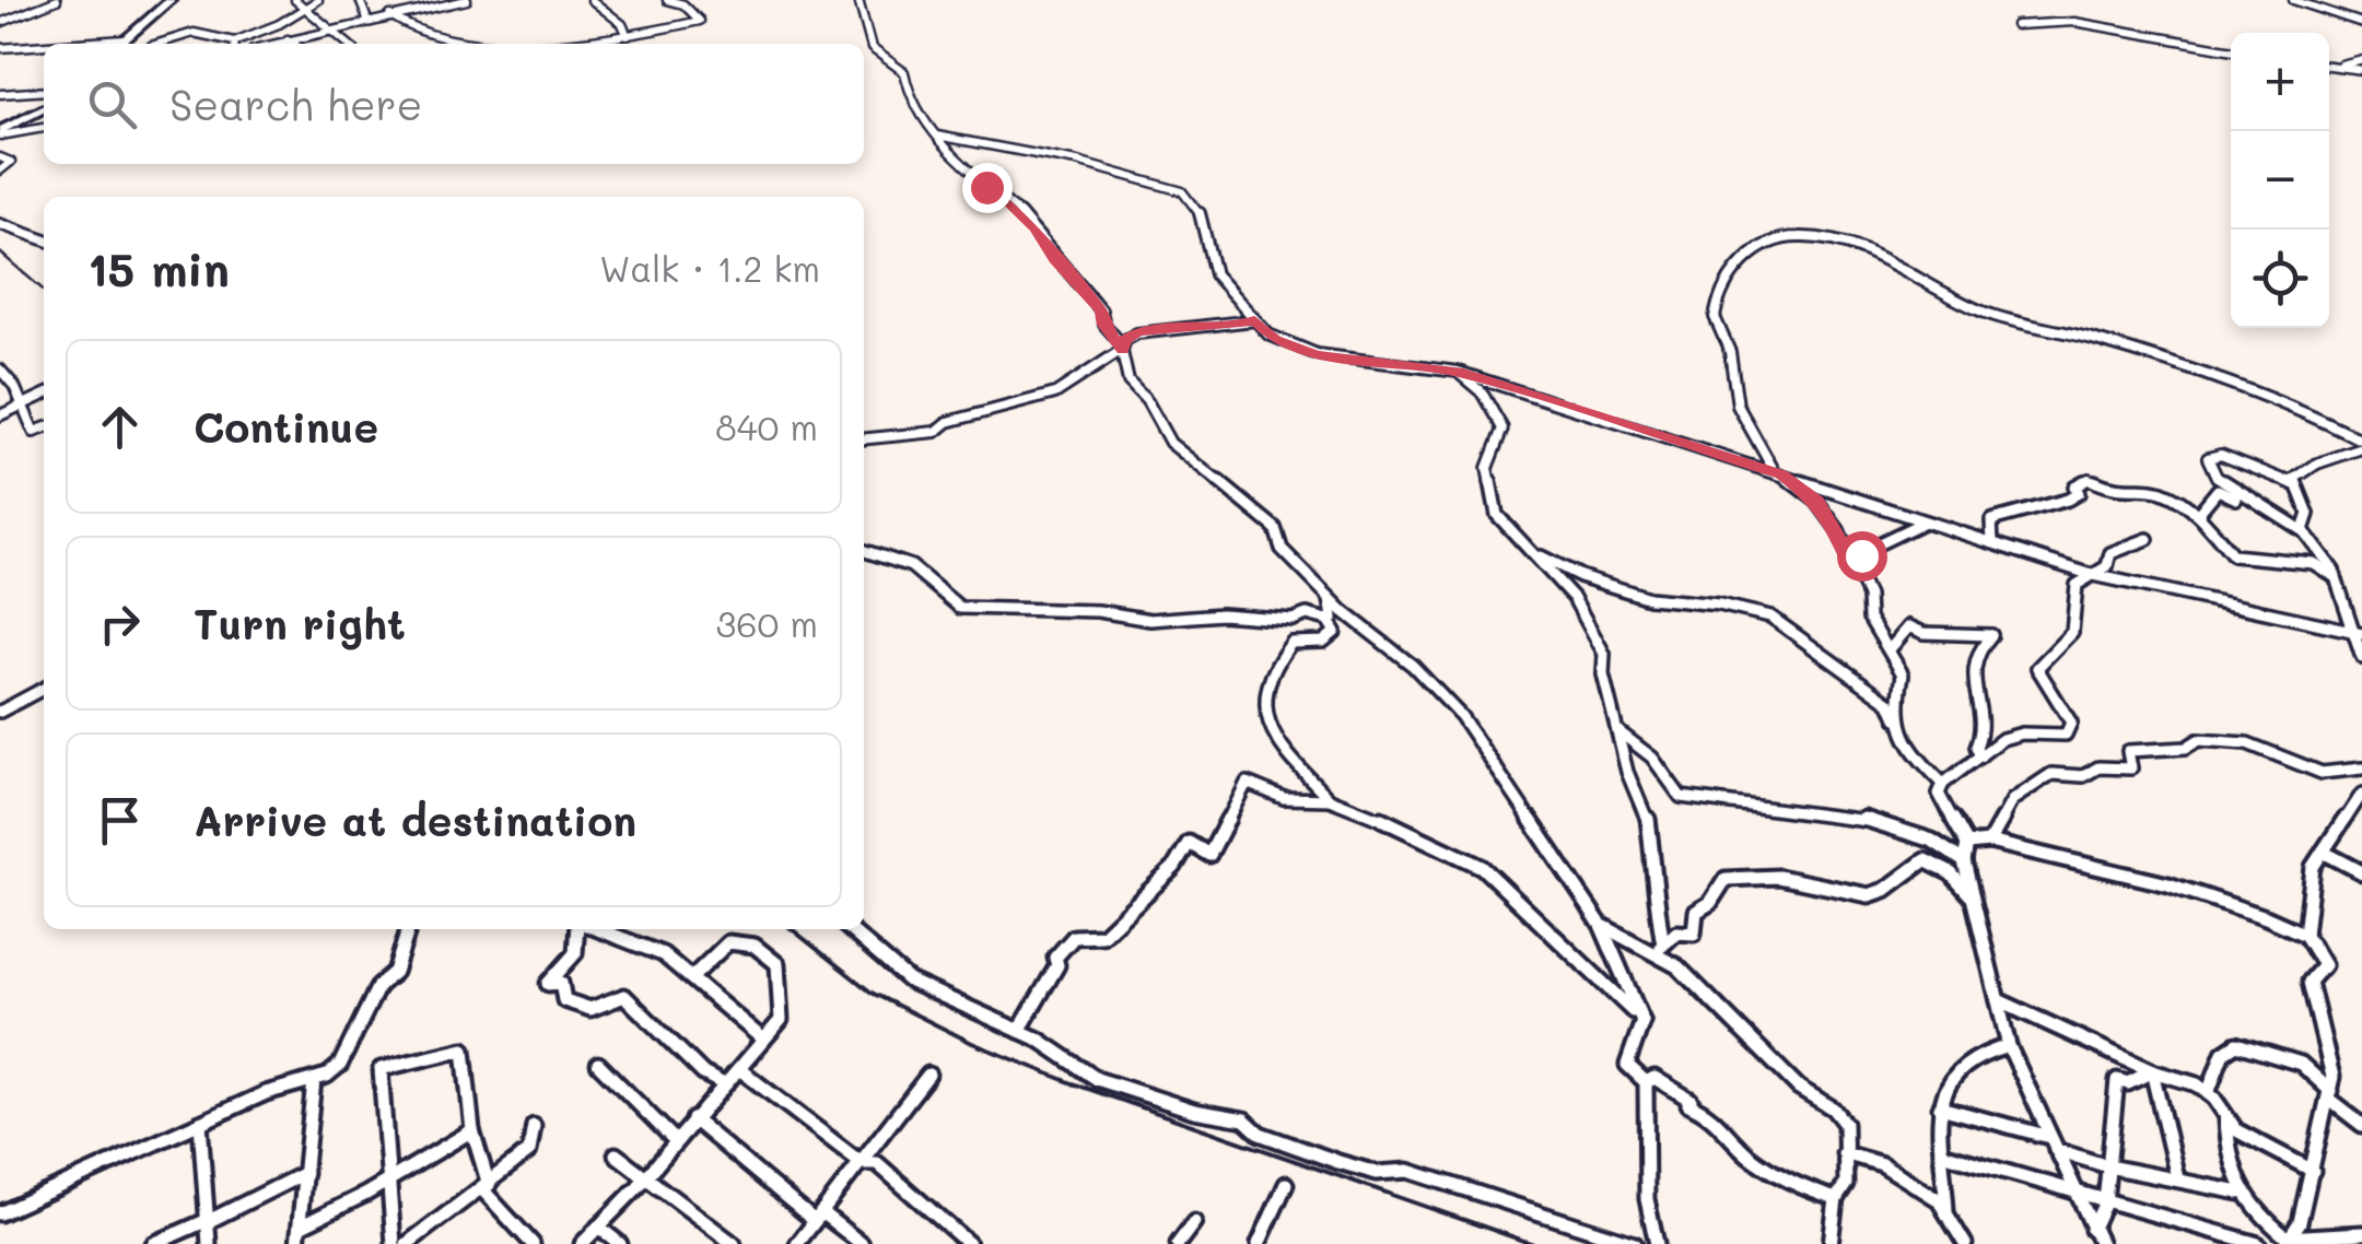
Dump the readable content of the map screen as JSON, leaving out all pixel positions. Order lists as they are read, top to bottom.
{
  "page": {
    "map_buttons": ["+", "−"],
    "search": "Search here",
    "heading": ["15 min", "Walk · 1.2 km"],
    "list": [
      ["Continue", "840 m"],
      ["Turn right", "360 m"],
      "Arrive at destination"
    ]
  }
}
